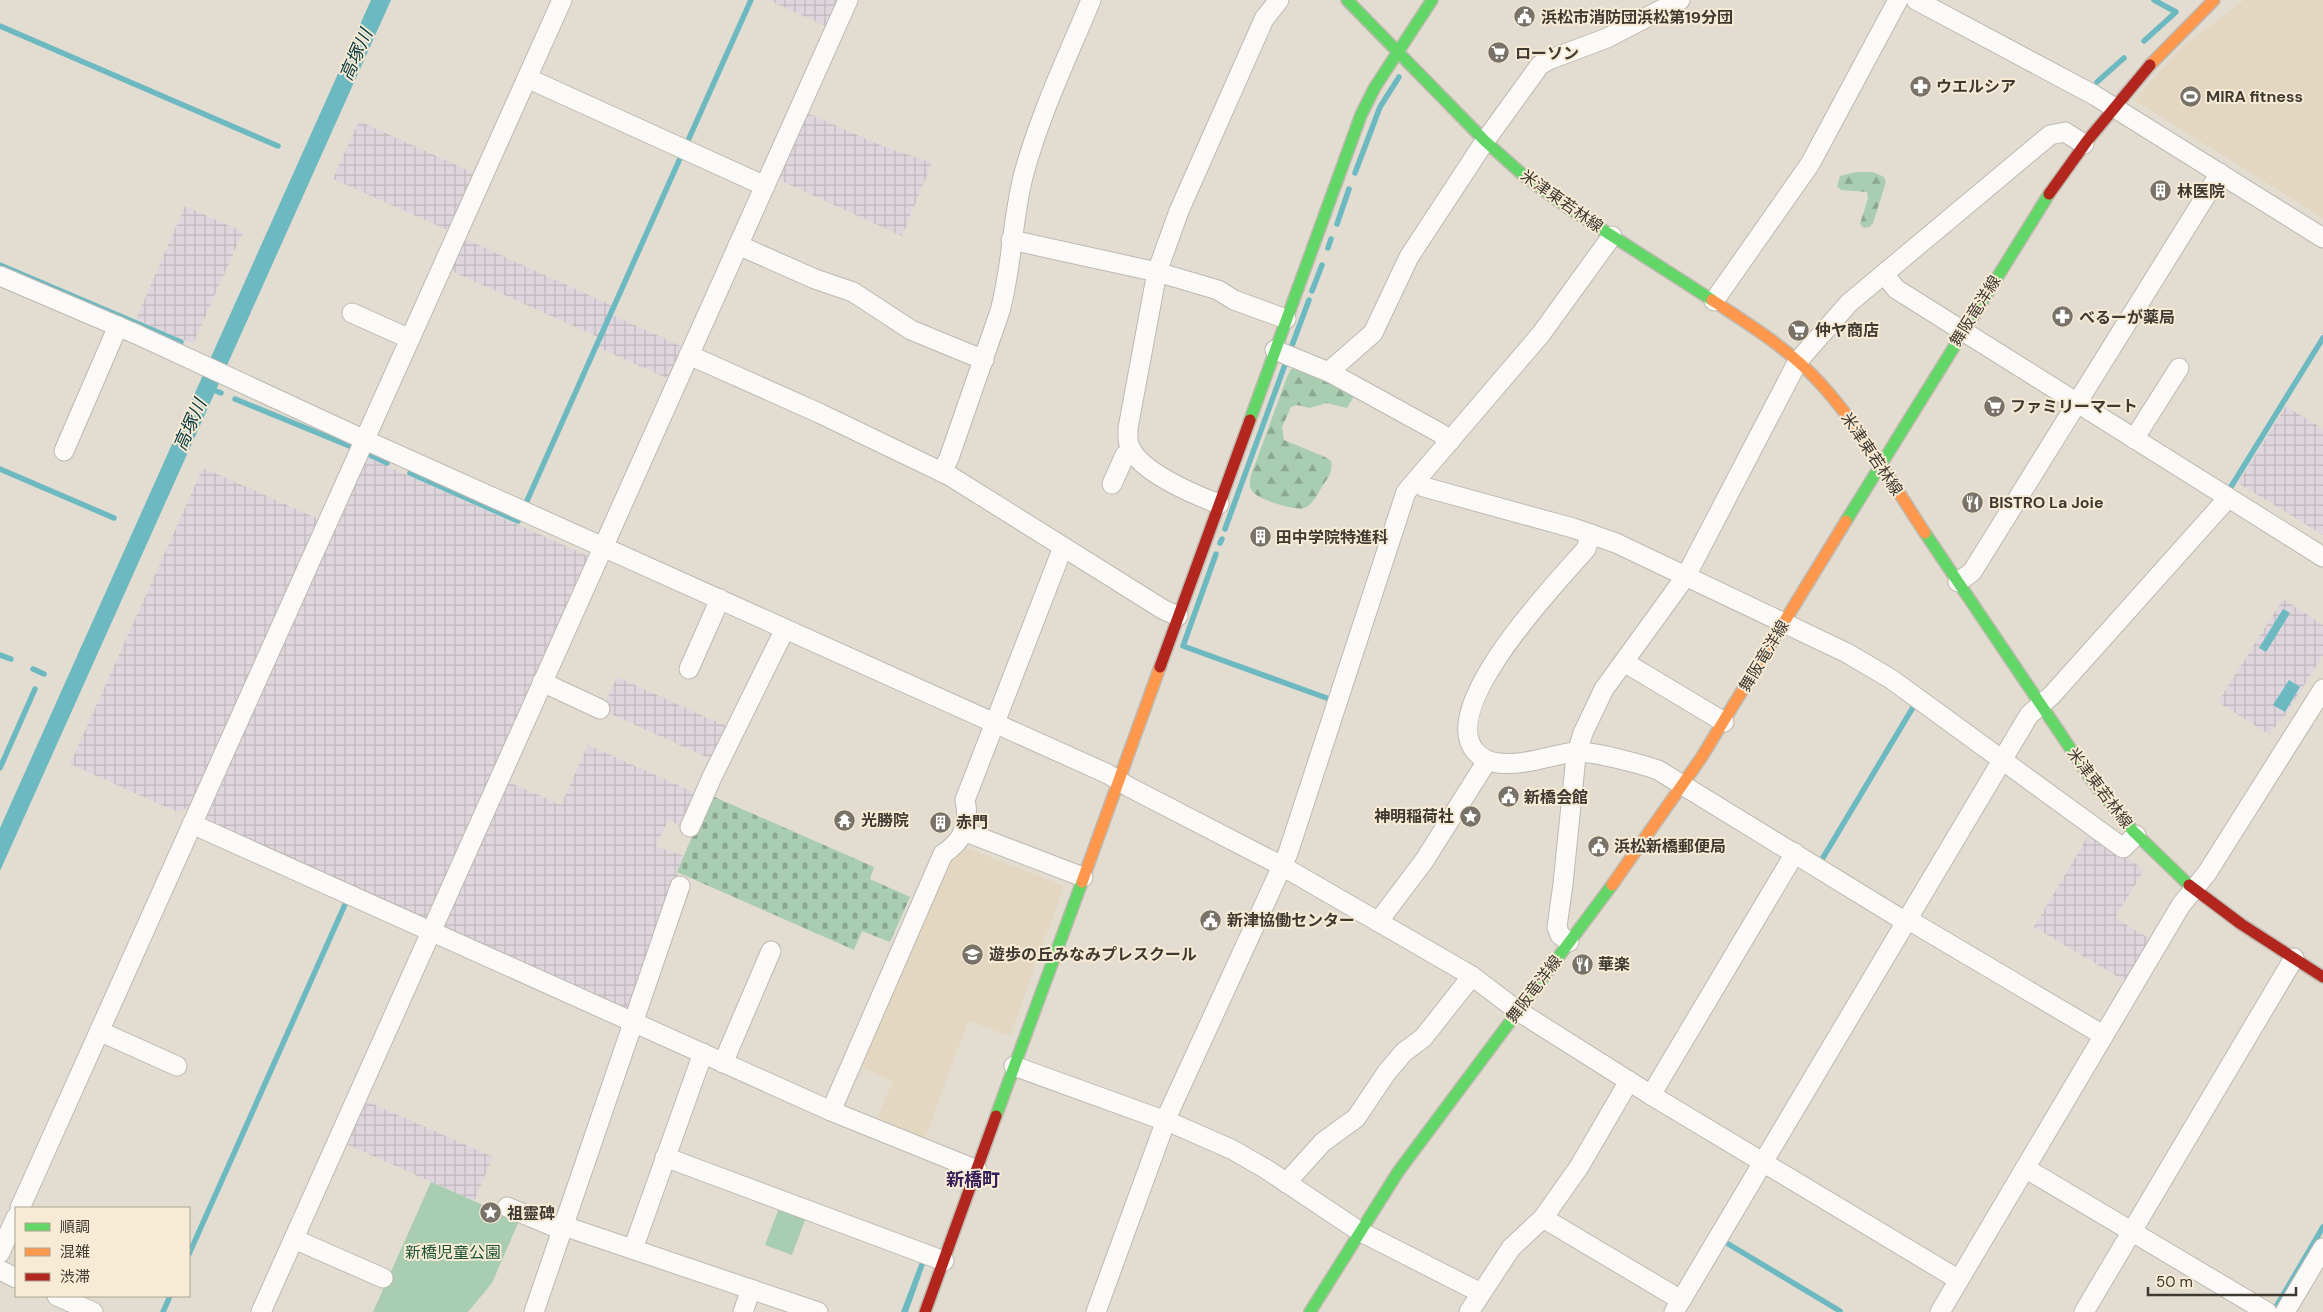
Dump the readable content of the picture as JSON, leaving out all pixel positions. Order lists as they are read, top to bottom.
{
  "streets": {
    "main road": ["米津東若林線", "舞阪竜洋線"]
  },
  "crossings": [
    ["米津東若林線", "舞阪竜洋線"]
  ],
  "districts": ["新橋町"],
  "water": ["高塚川"],
  "parks": ["新橋児童公園"],
  "places": {
    "public building": [
      "浜松市消防団浜松第19分団",
      "新橋会館",
      "浜松新橋郵便局",
      "新津協働センター"
    ],
    "supermarket": ["ローソン", "仲ヤ商店", "ファミリーマート"],
    "pharmacy": ["ウエルシア", "べるーが薬局"],
    "sports": ["MIRA fitness"],
    "building": ["林医院", "田中学院特進科", "赤門"],
    "restaurant": ["BISTRO La Joie", "華楽"],
    "place": ["神明稲荷社", "祖靈碑"],
    "temple": ["光勝院"],
    "school or university": ["遊歩の丘みなみプレスクール"]
  },
  "legend": ["順調", "混雑", "渋滞"],
  "scale_bar": "50 m"
}
